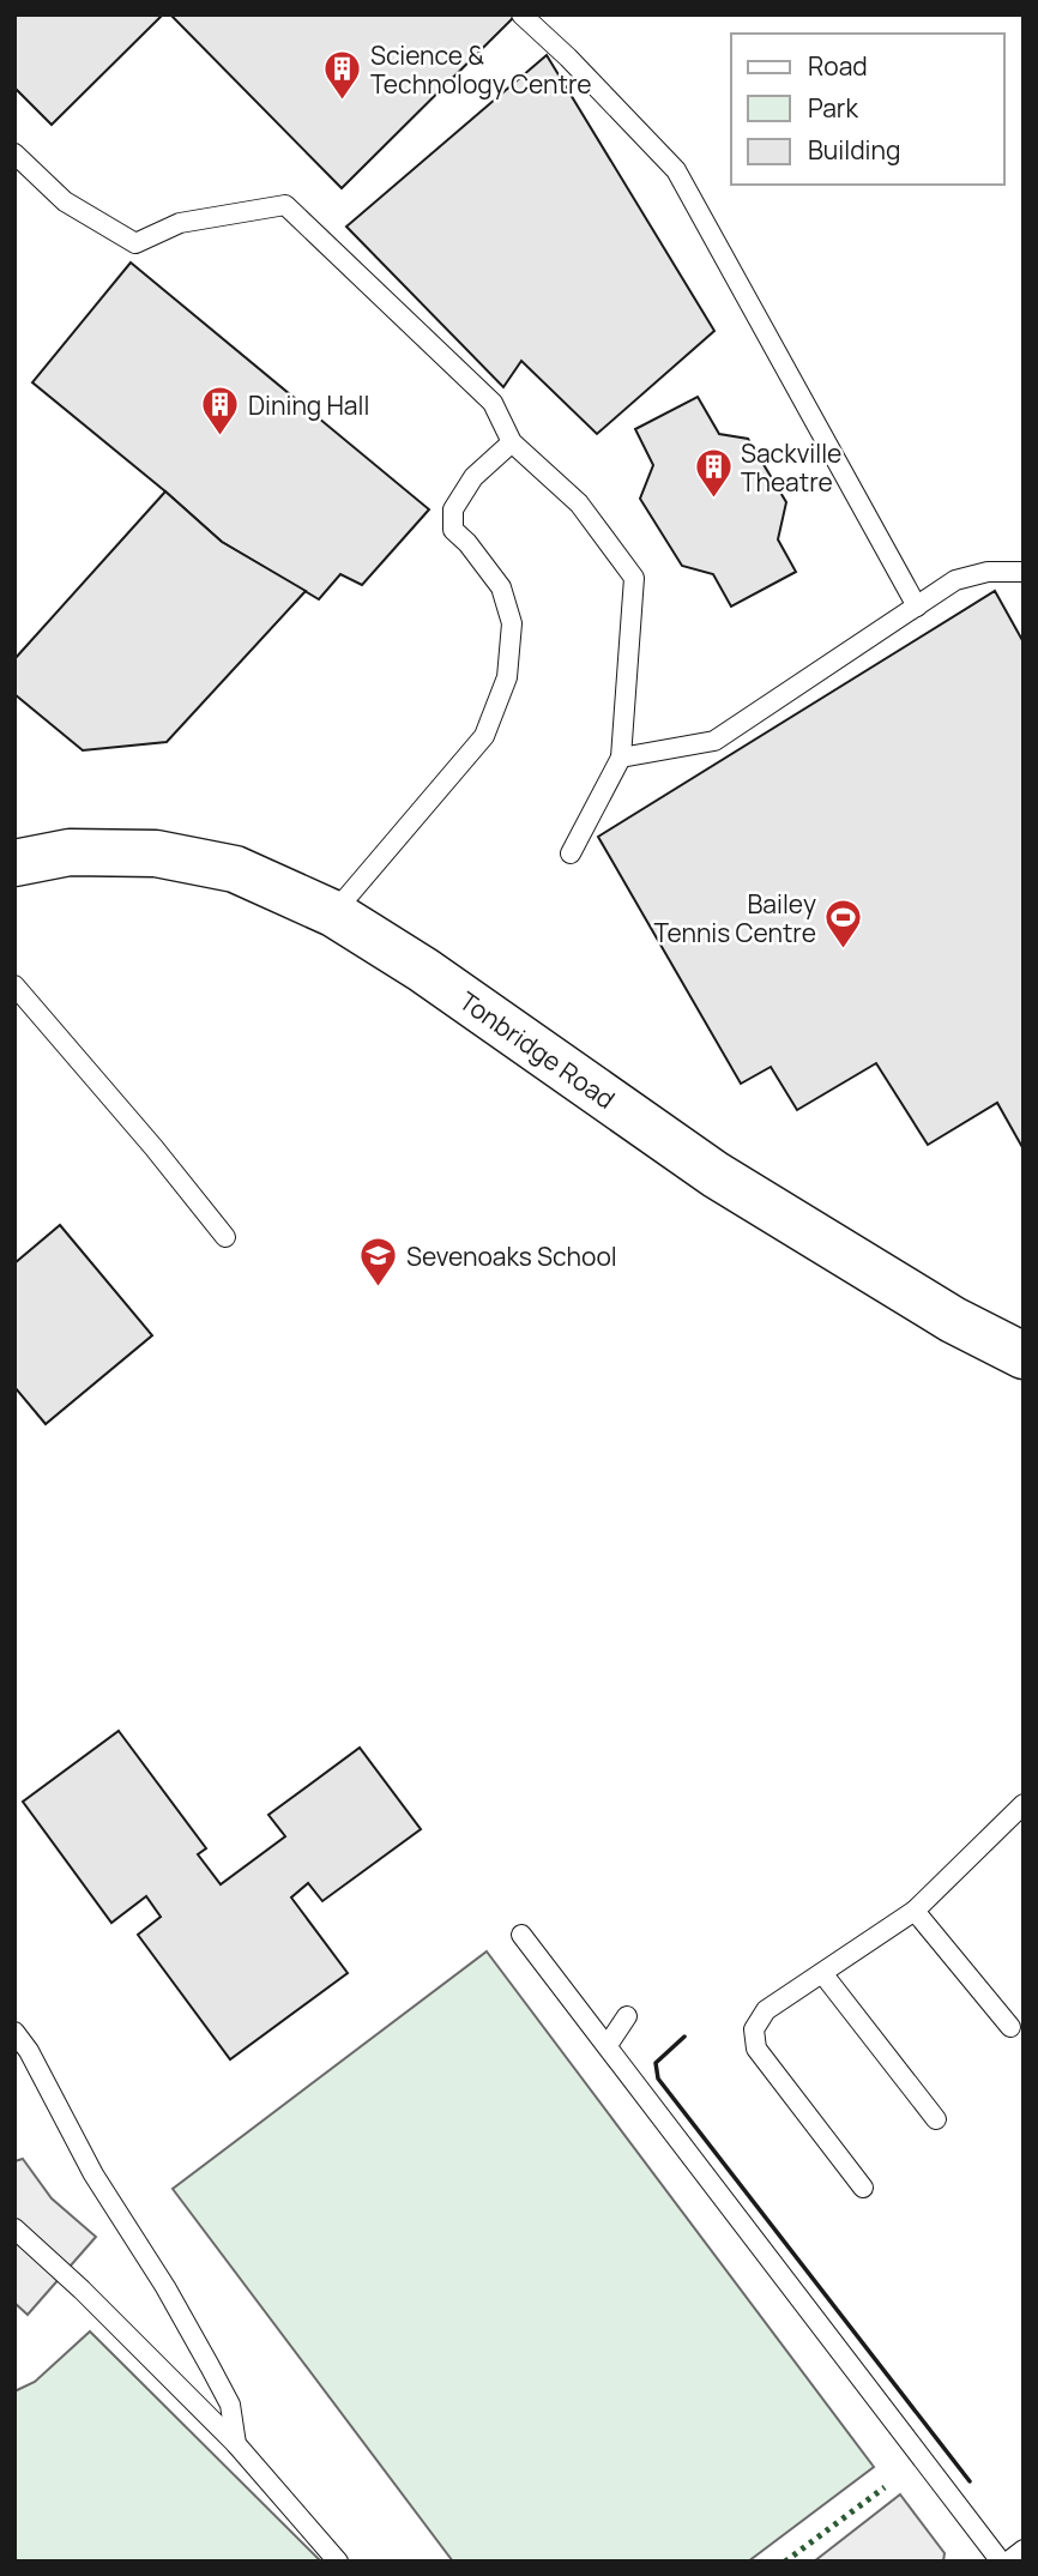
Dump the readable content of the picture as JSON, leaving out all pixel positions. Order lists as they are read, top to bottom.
{
  "streets": {
    "main road": ["Tonbridge Road"]
  },
  "places": {
    "building": ["Science & Technology Centre", "Dining Hall", "Sackville Theatre"],
    "sports": ["Bailey Tennis Centre"],
    "school or university": ["Sevenoaks School"]
  },
  "legend": ["Road", "Park", "Building"]
}
